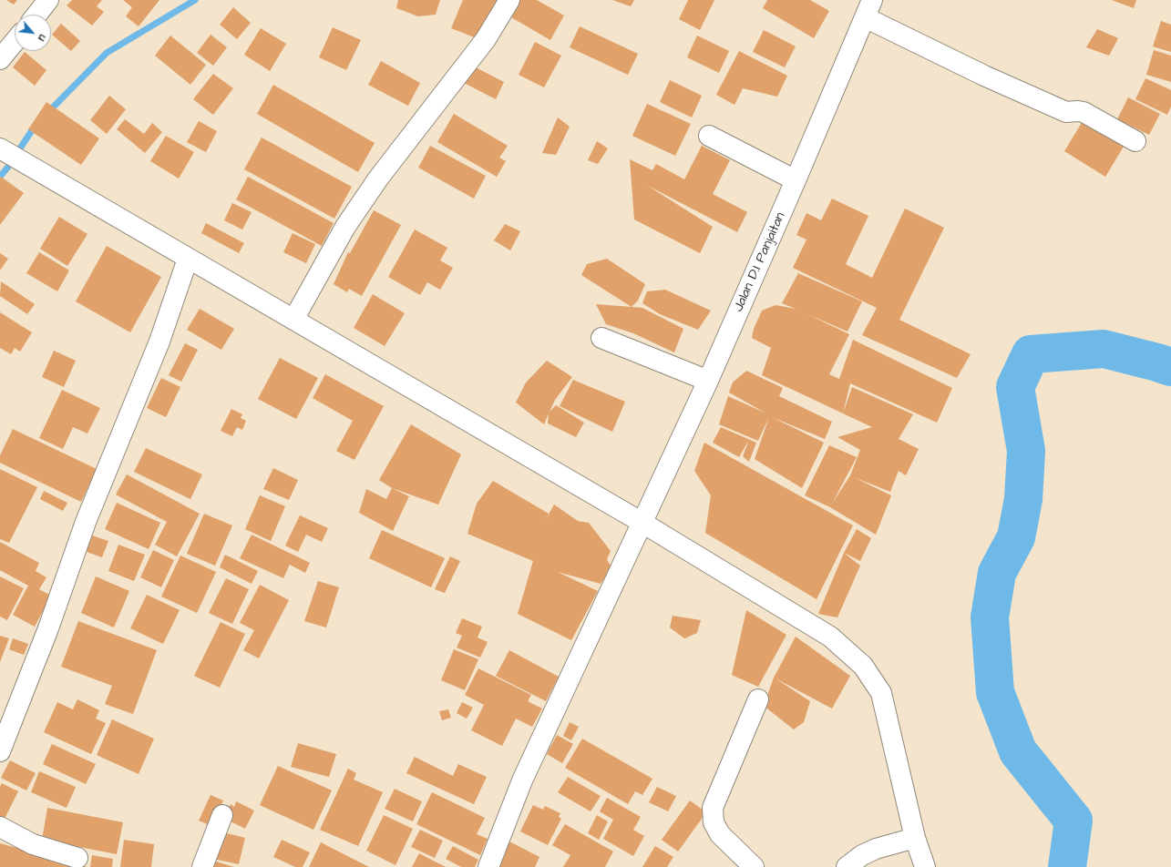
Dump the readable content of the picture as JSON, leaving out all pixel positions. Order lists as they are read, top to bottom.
{
  "streets": {
    "street": ["Jalan D.I Panjaitan"]
  },
  "north": "bottom right"
}
